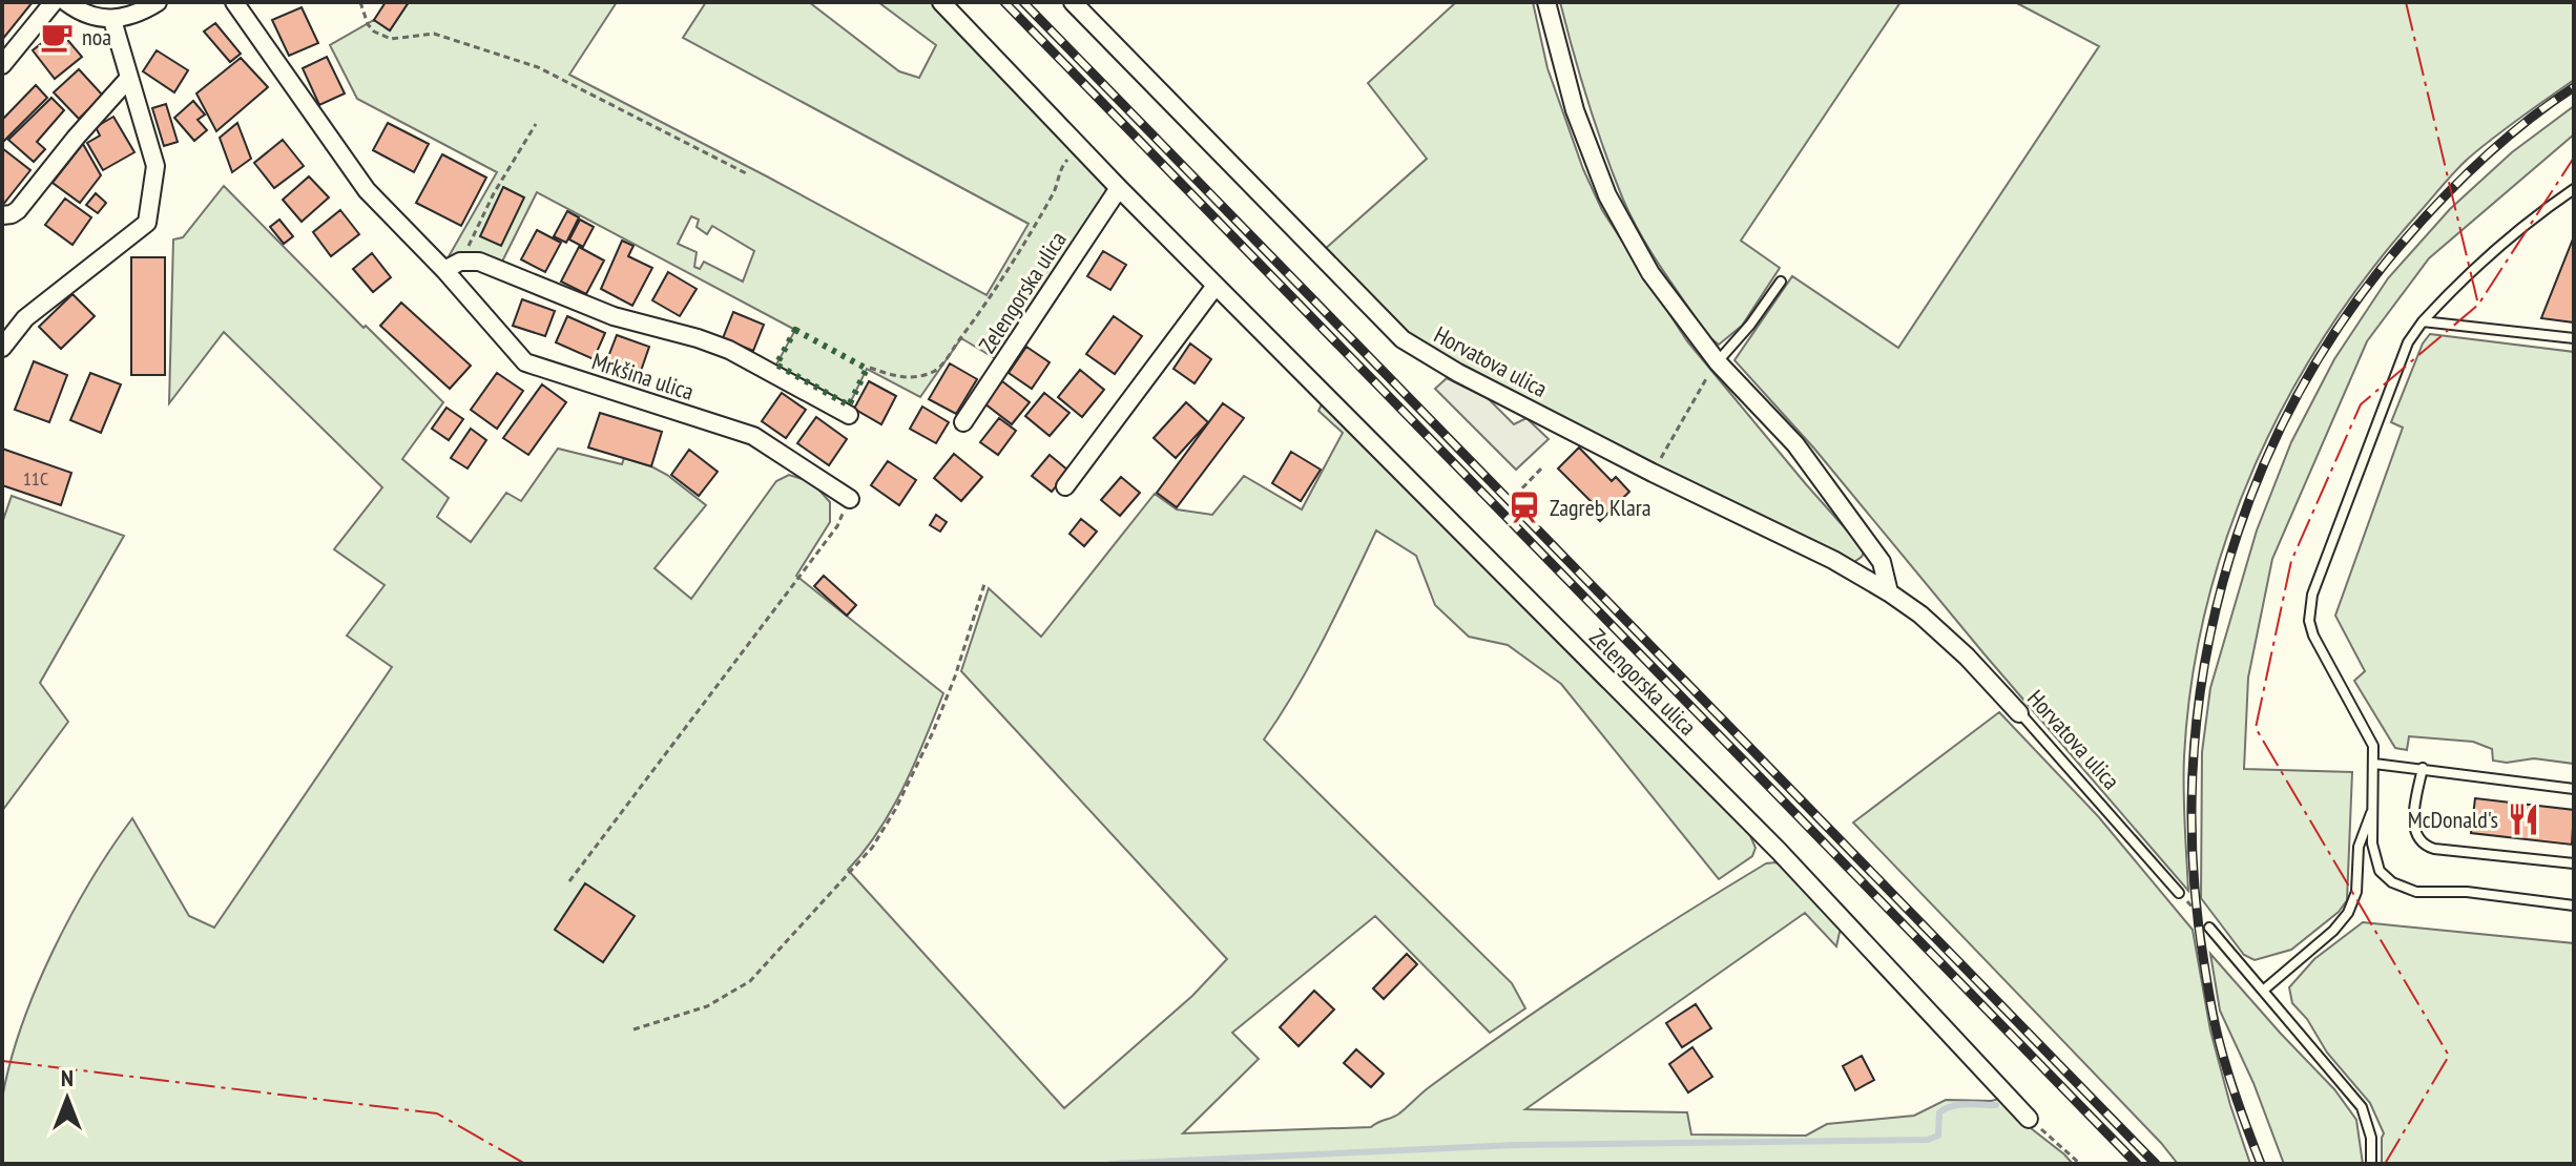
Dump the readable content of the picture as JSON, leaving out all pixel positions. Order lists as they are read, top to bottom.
{
  "streets": {
    "street": ["Zelengorska ulica", "Horvatova ulica", "Mrkšina ulica"]
  },
  "places": {
    "cafe": ["noa"],
    "station": ["Zagreb Klara"],
    "restaurant": ["McDonald's"]
  },
  "house_numbers": ["11C"],
  "north": "top"
}
